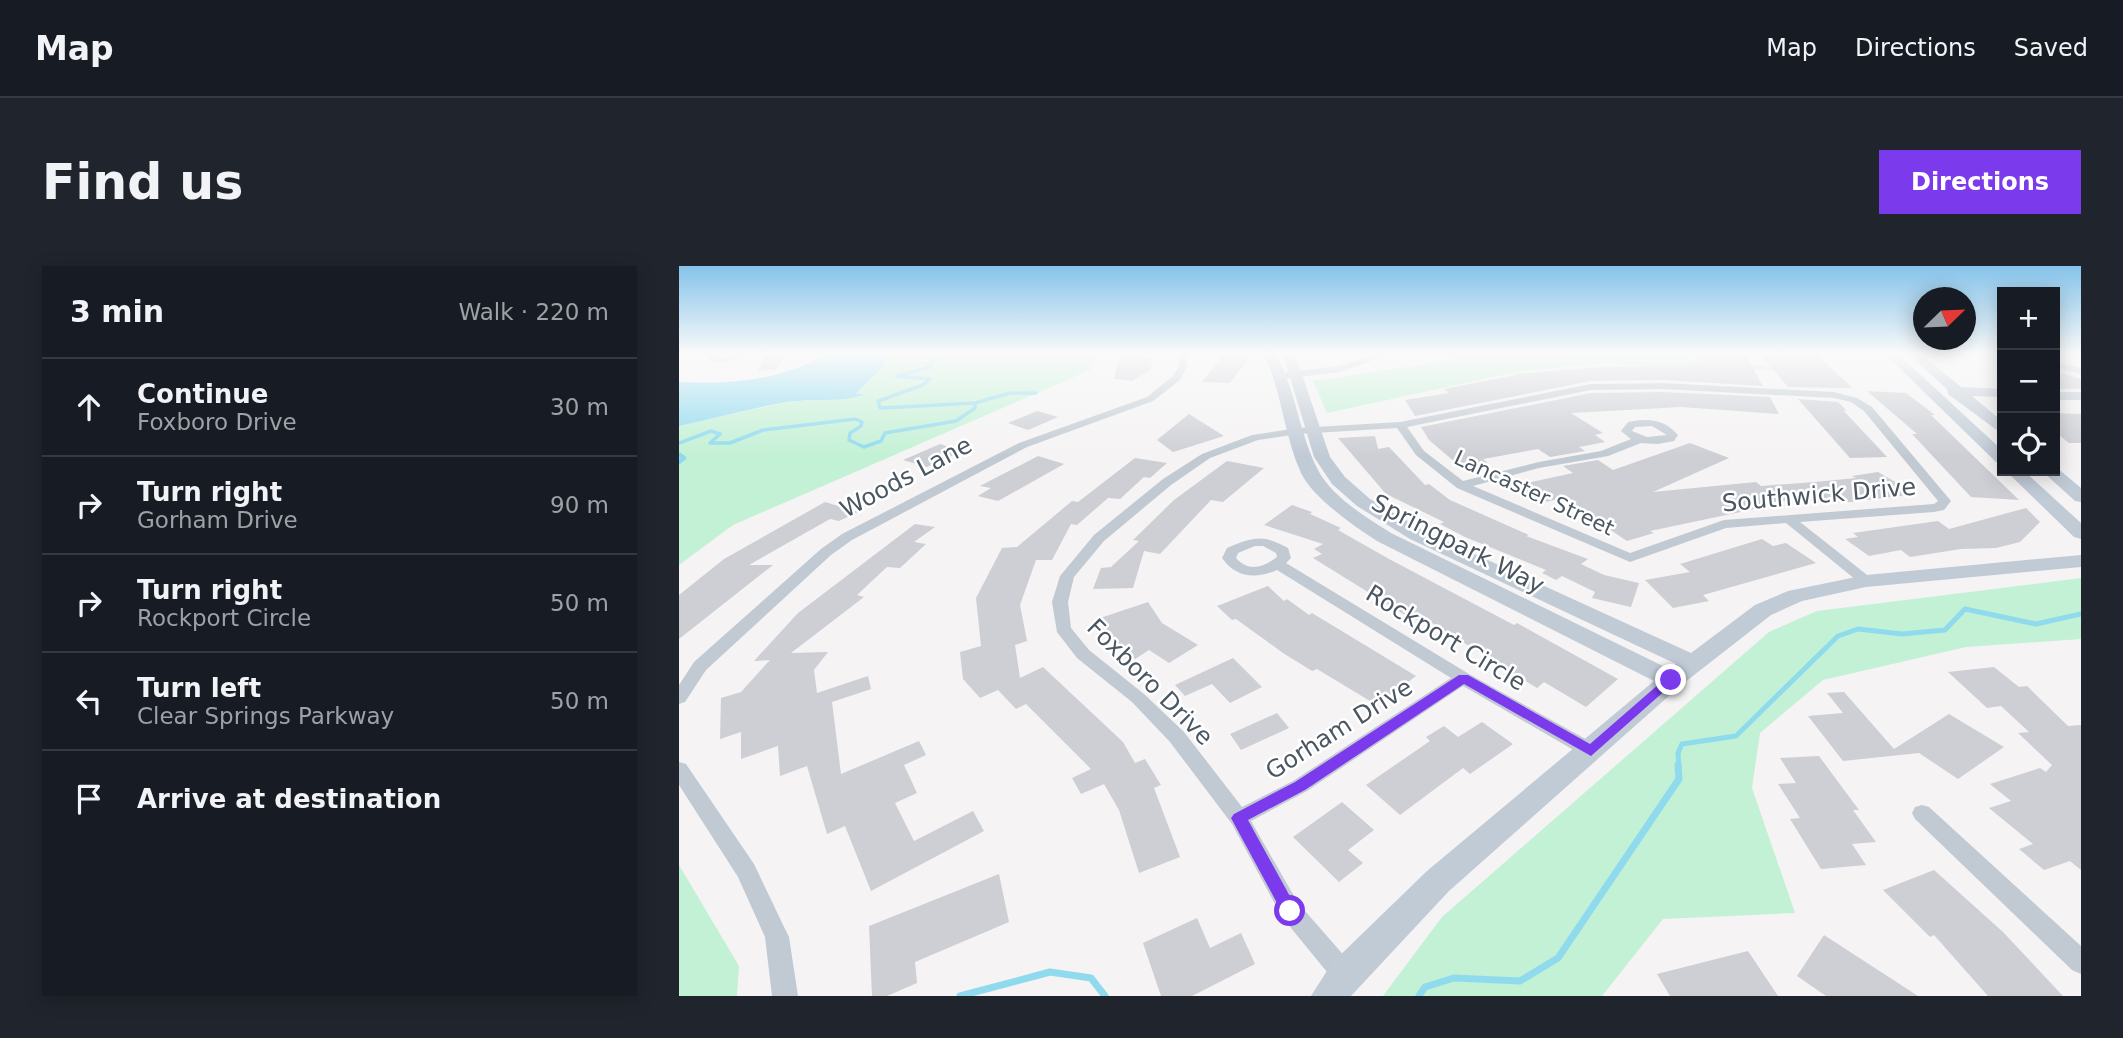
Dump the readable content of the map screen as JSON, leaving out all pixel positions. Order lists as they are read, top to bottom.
{
  "streets": {
    "street": [
      "Woods Lane",
      "Lancaster Street",
      "Southwick Drive",
      "Springpark Way",
      "Rockport Circle",
      "Foxboro Drive",
      "Gorham Drive"
    ]
  },
  "crossings": [
    ["Lancaster Street", "Southwick Drive"],
    ["Lancaster Street", "Foxboro Drive"],
    ["Southwick Drive", "Foxboro Drive"],
    ["Springpark Way", "Foxboro Drive"],
    ["Rockport Circle", "Gorham Drive"],
    ["Foxboro Drive", "Gorham Drive"]
  ],
  "north": "top right",
  "page": {
    "header": "Map",
    "nav": ["Map", "Directions", "Saved"],
    "buttons": "Directions",
    "title": "Find us",
    "heading": ["3 min", "Walk · 220 m"],
    "map_buttons": ["+", "−"],
    "list": [
      ["Continue", "Foxboro Drive", "30 m"],
      ["Turn right", "Gorham Drive", "90 m"],
      ["Turn right", "Rockport Circle", "50 m"],
      ["Turn left", "Clear Springs Parkway", "50 m"],
      "Arrive at destination"
    ]
  }
}
